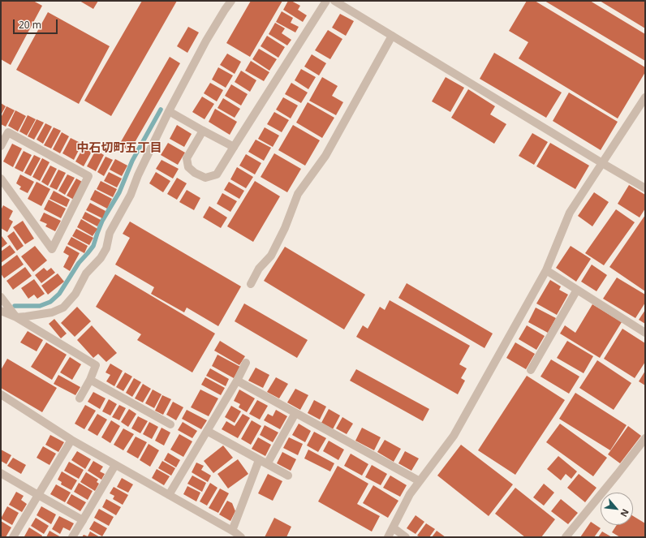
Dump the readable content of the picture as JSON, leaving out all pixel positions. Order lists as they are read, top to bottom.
{
  "districts": ["中石切町五丁目"],
  "scale_bar": "20 m",
  "north": "bottom right"
}
